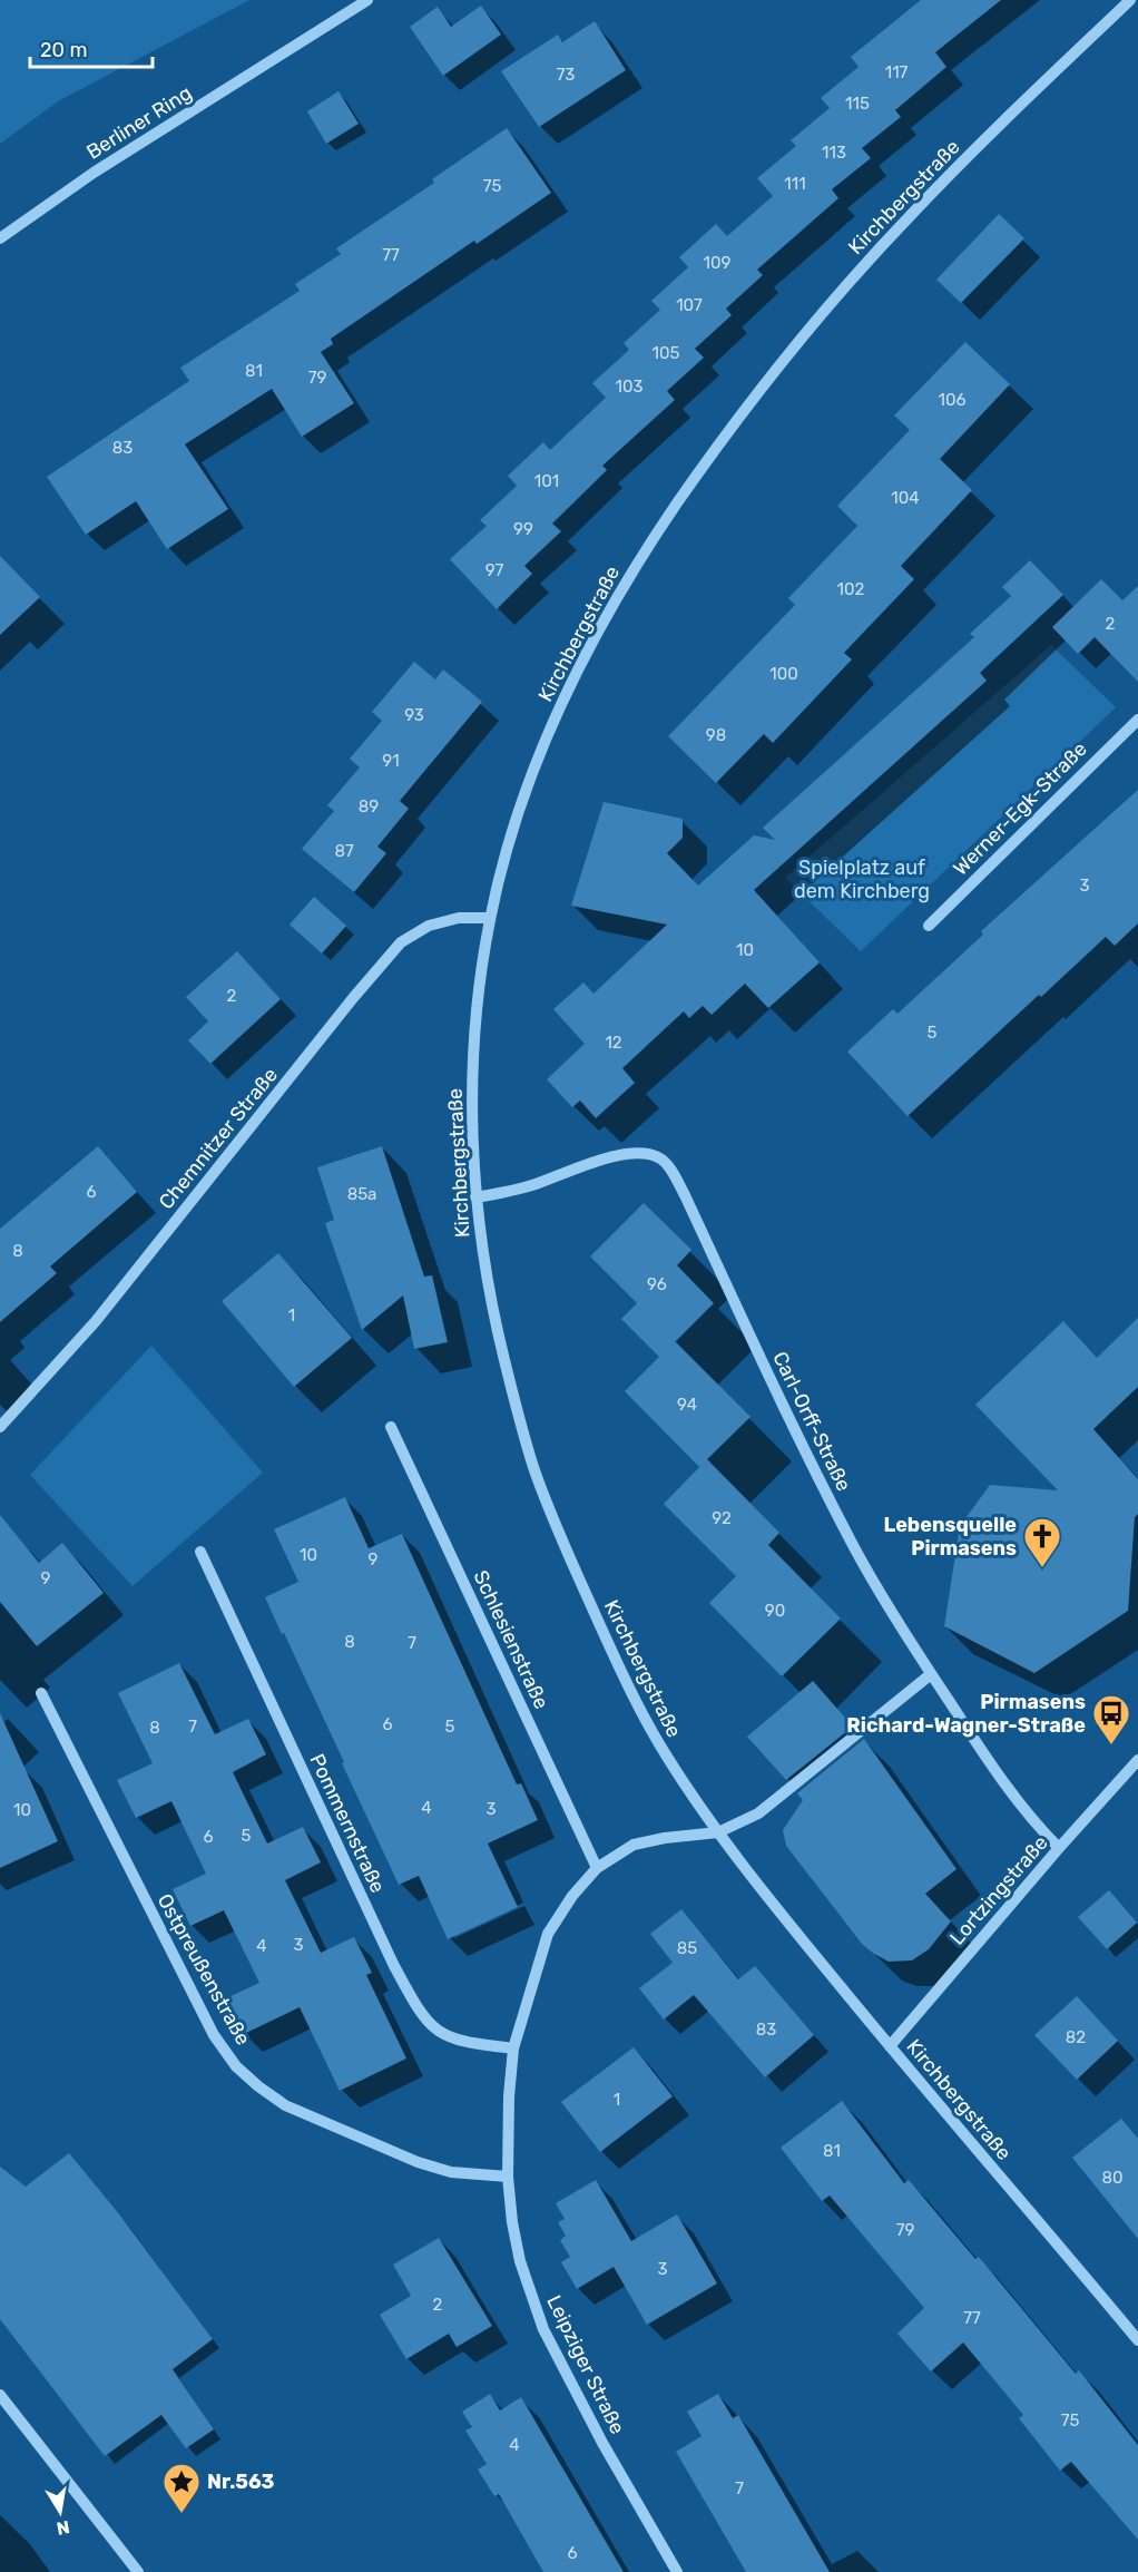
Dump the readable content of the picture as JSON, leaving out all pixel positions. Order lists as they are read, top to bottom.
{
  "streets": {
    "street": [
      "Berliner Ring",
      "Kirchbergstraße",
      "Werner-Egk-Straße",
      "Chemnitzer Straße",
      "Carl-Orff-Straße",
      "Schlesienstraße",
      "Pommernstraße",
      "Lortzingstraße",
      "Ostpreußenstraße",
      "Leipziger Straße"
    ]
  },
  "crossings": [
    ["Kirchbergstraße", "Chemnitzer Straße"],
    ["Kirchbergstraße", "Carl-Orff-Straße"],
    ["Kirchbergstraße", "Lortzingstraße"],
    ["Kirchbergstraße", "Leipziger Straße"],
    ["Carl-Orff-Straße", "Lortzingstraße"],
    ["Carl-Orff-Straße", "Leipziger Straße"],
    ["Schlesienstraße", "Leipziger Straße"],
    ["Pommernstraße", "Leipziger Straße"],
    ["Ostpreußenstraße", "Leipziger Straße"]
  ],
  "parks": ["Spielplatz auf dem Kirchberg"],
  "places": {
    "church": ["Lebensquelle Pirmasens"],
    "bus stop": ["Pirmasens Richard-Wagner-Straße"],
    "place": ["Nr.563"]
  },
  "house_numbers": [
    "117",
    "73",
    "115",
    "113",
    "111",
    "75",
    "77",
    "109",
    "107",
    "105",
    "81",
    "79",
    "103",
    "106",
    "83",
    "101",
    "104",
    "99",
    "97",
    "102",
    "2",
    "100",
    "93",
    "98",
    "91",
    "89",
    "87",
    "3",
    "10",
    "2",
    "5",
    "12",
    "6",
    "85a",
    "8",
    "96",
    "1",
    "94",
    "92",
    "10",
    "9",
    "9",
    "90",
    "8",
    "7",
    "6",
    "7",
    "5",
    "8",
    "4",
    "3",
    "10",
    "5",
    "6",
    "3",
    "4",
    "85",
    "83",
    "82",
    "1",
    "81",
    "80",
    "79",
    "3",
    "2",
    "77",
    "75",
    "4",
    "7",
    "6"
  ],
  "scale_bar": "20 m",
  "north": "bottom"
}
